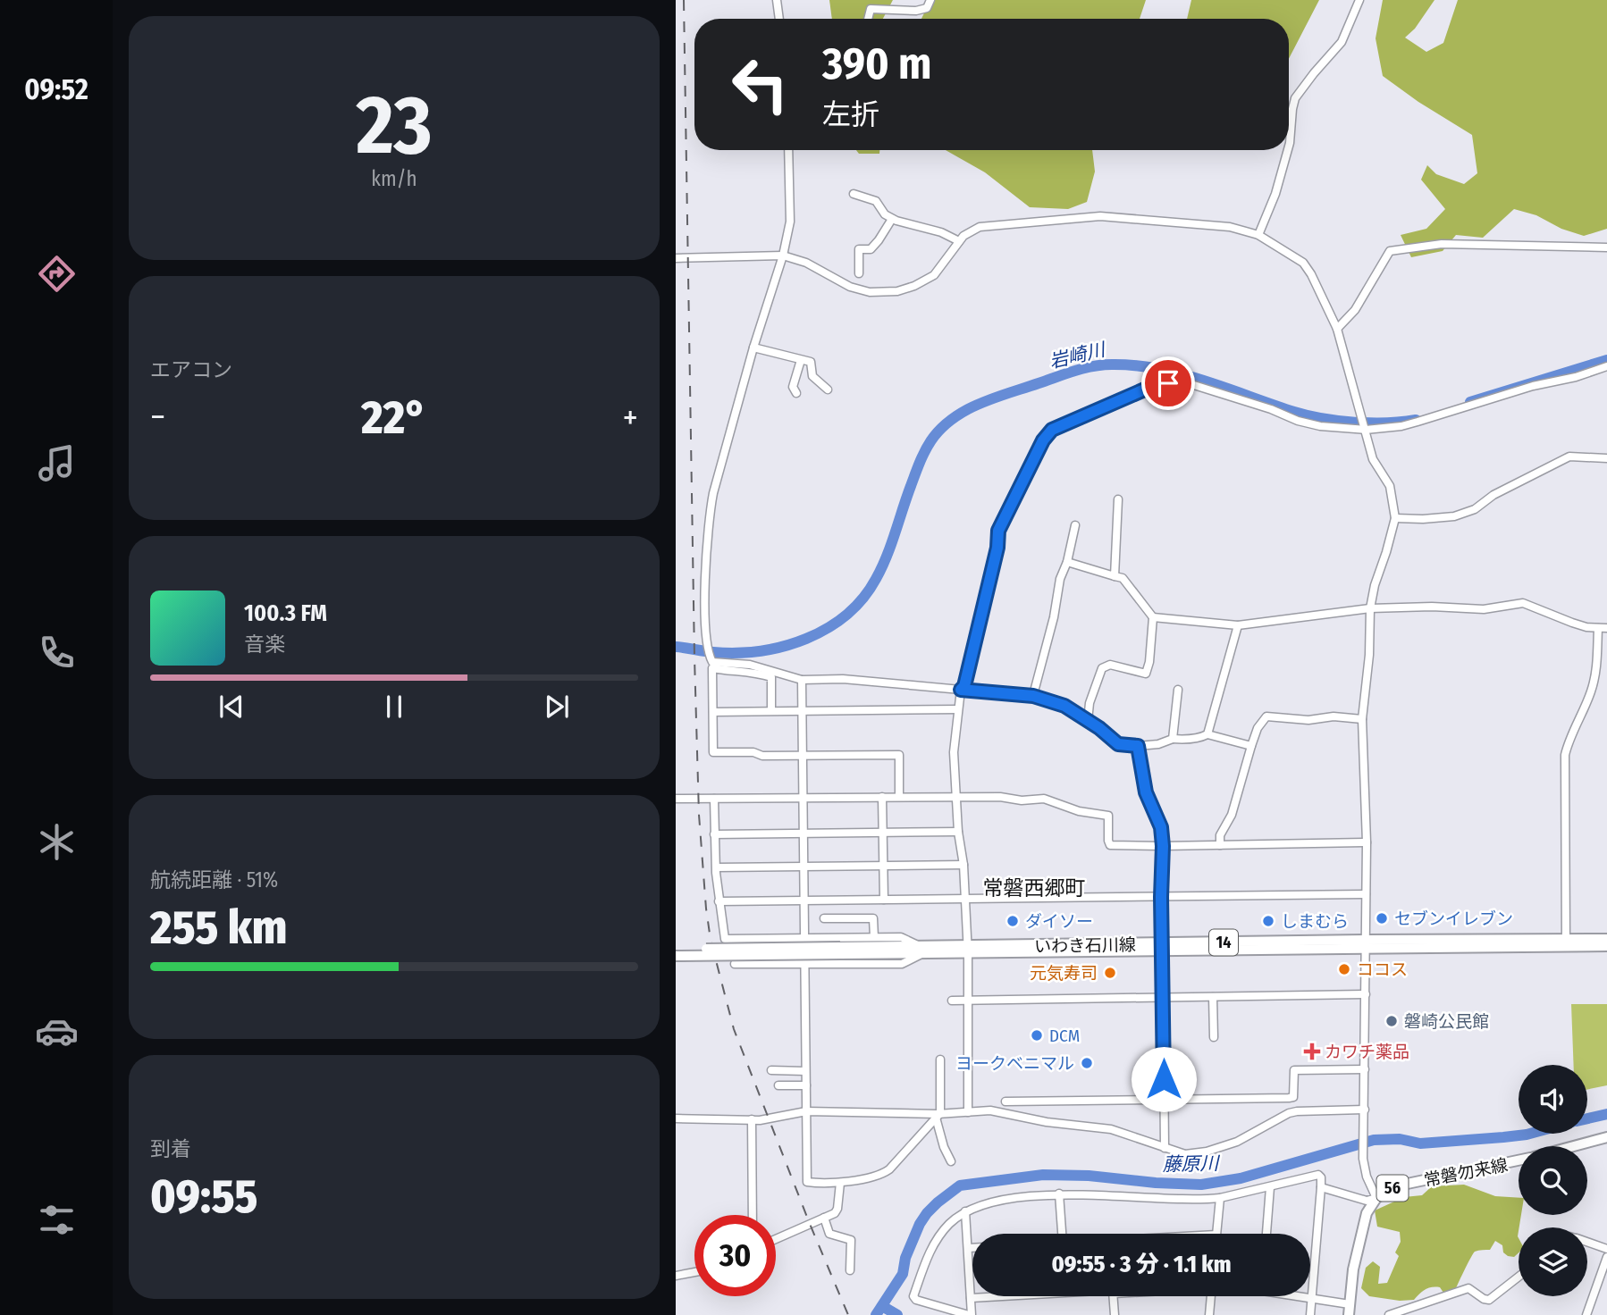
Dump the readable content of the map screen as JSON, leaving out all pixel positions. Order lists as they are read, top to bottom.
{
  "streets": {
    "main road": [
      "14",
      "いわき石川線",
      "常磐勿来線",
      "56"
    ]
  },
  "crossings": [
    ["常磐勿来線", "56"]
  ],
  "districts": ["常磐西郷町"],
  "water": ["岩崎川", "藤原川"],
  "places": {
    "other": [
      "セブンイレブン",
      "ダイソー",
      "しまむら",
      "ココス",
      "元気寿司",
      "磐崎公民館",
      "DCM",
      "ヨークベニマル"
    ],
    "health": ["カワチ薬品"]
  },
  "page": {
    "tabs": "09:52",
    "tile": [
      ["23", "km/h"],
      "エアコン",
      ["航続距離 · 51%", "255 km"],
      ["到着", "09:55"]
    ],
    "turn": ["390 m", "左折"],
    "heat": ["−", "22°", "+"],
    "song": ["100.3 FM", "音楽"],
    "limit": "30",
    "trip": "09:55 · 3 分 · 1.1 km"
  }
}
